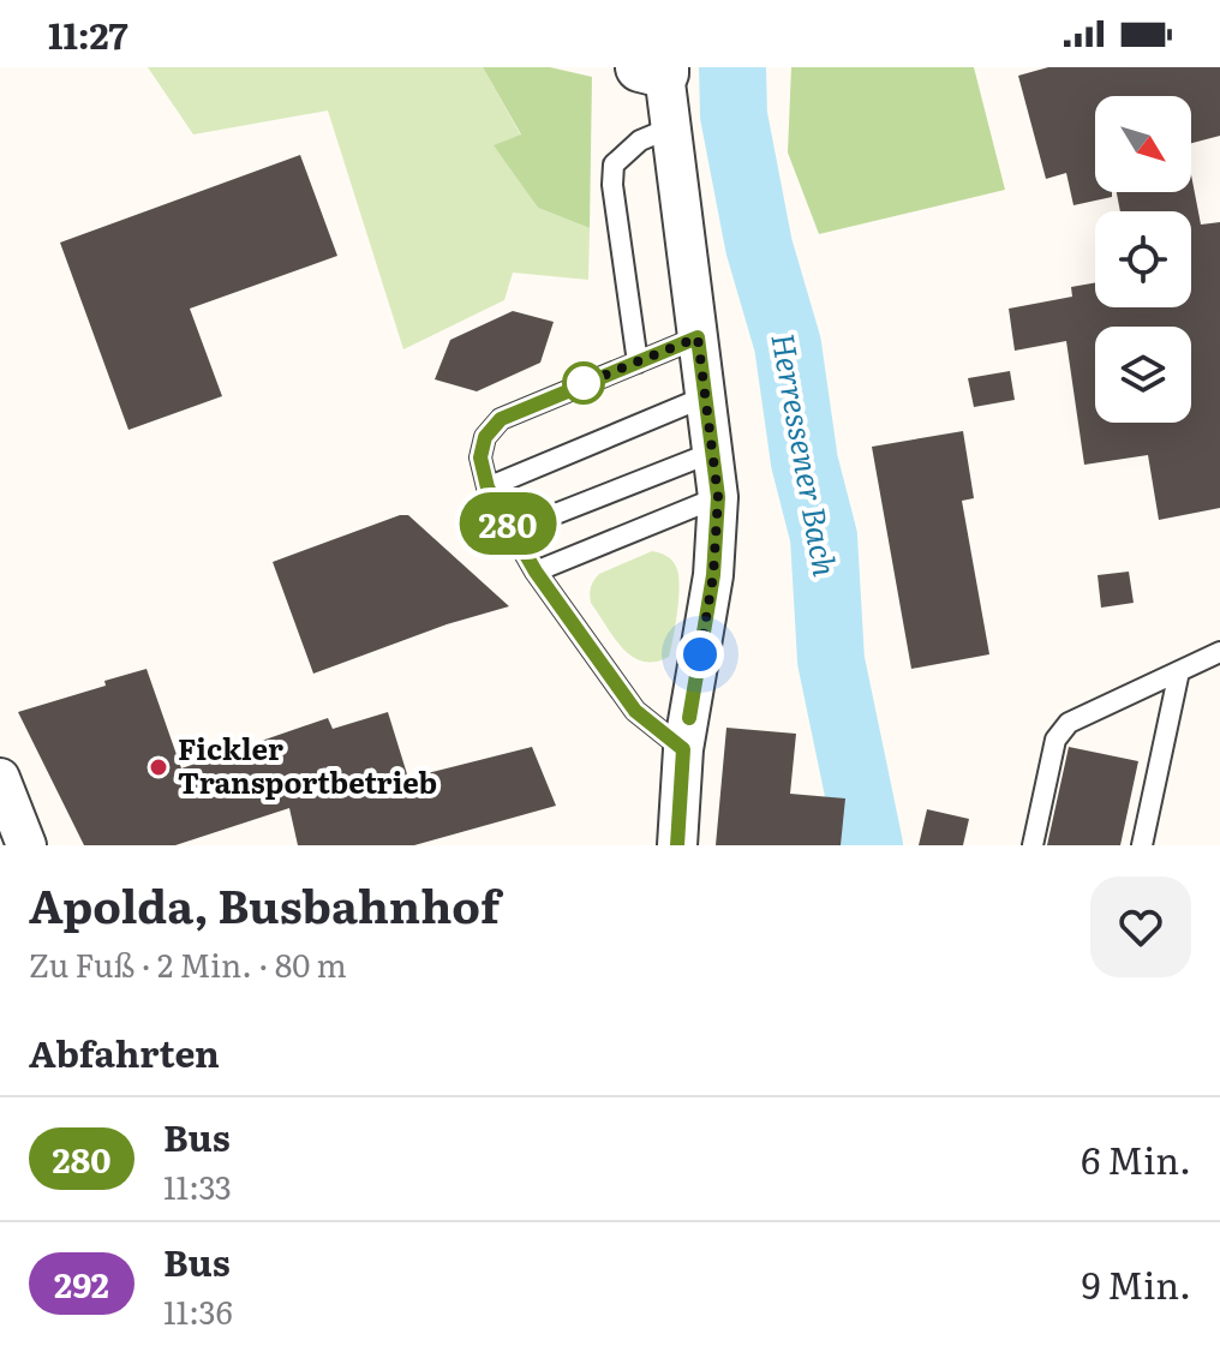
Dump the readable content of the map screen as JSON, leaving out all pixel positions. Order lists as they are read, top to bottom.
{
  "water": ["Herressener Bach"],
  "places": ["Fickler Transportbetrieb"],
  "lines": ["bus line 280"],
  "north": "bottom right",
  "page": {
    "status": "11:27",
    "on_map": "280",
    "heading": [
      ["Apolda, Busbahnhof", "Zu Fuß · 2 Min. · 80 m"],
      "Abfahrten"
    ],
    "list": [
      {
        "mark": "280",
        "name": "Bus",
        "note": "11:33",
        "value": "6 Min."
      },
      {
        "mark": "292",
        "name": "Bus",
        "note": "11:36",
        "value": "9 Min."
      }
    ]
  }
}
